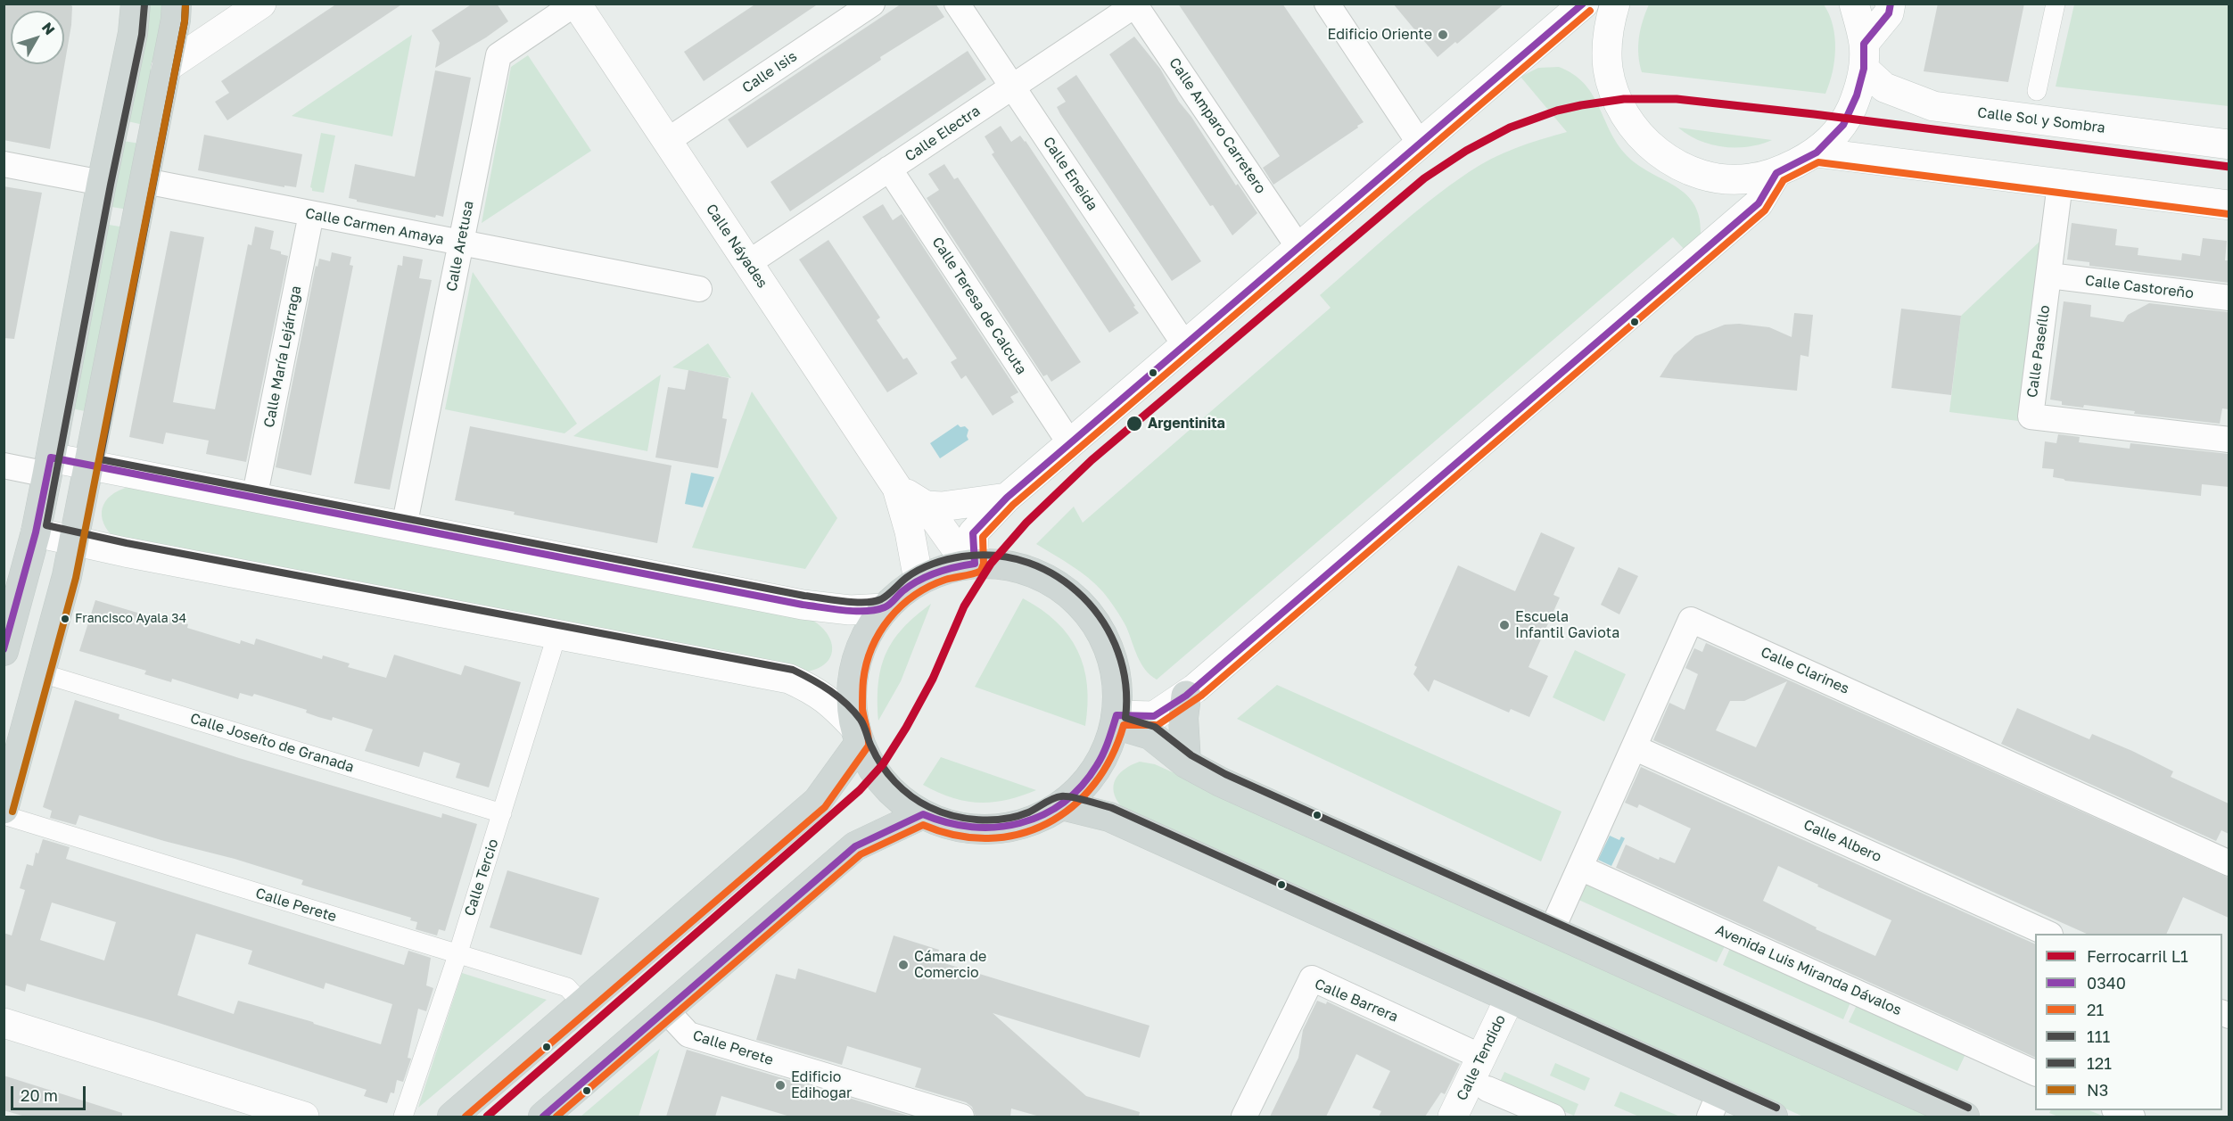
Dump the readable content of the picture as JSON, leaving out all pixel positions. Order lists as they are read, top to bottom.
{
  "streets": {
    "main road": ["Calle Sol y Sombra", "Calle Náyades", "Calle Tendido"],
    "street": [
      "Calle Isis",
      "Calle Amparo Carretero",
      "Calle Electra",
      "Calle Eneida",
      "Calle Carmen Amaya",
      "Calle Aretusa",
      "Calle Castoreño",
      "Calle Teresa de Calcuta",
      "Calle Paseíllo",
      "Calle María Lejárraga",
      "Calle Clarines",
      "Calle Joseíto de Granada",
      "Calle Albero",
      "Calle Tercio",
      "Calle Perete",
      "Avenida Luis Miranda Dávalos",
      "Calle Barrera"
    ]
  },
  "crossings": [
    ["Calle Isis", "Calle Náyades"],
    ["Calle Amparo Carretero", "Calle Electra"],
    ["Calle Electra", "Calle Eneida"],
    ["Calle Electra", "Calle Náyades"],
    ["Calle Electra", "Calle Teresa de Calcuta"],
    ["Calle Carmen Amaya", "Calle Aretusa"],
    ["Calle Carmen Amaya", "Calle María Lejárraga"],
    ["Calle Aretusa", "Calle Náyades"],
    ["Calle Castoreño", "Calle Paseíllo"],
    ["Calle Clarines", "Calle Albero"],
    ["Calle Clarines", "Avenida Luis Miranda Dávalos"],
    ["Calle Joseíto de Granada", "Calle Tercio"],
    ["Calle Tercio", "Calle Perete"],
    ["Calle Barrera", "Calle Tendido"]
  ],
  "places": [
    "Edificio Oriente",
    "Argentinita",
    "Francisco Ayala 34",
    "Escuela Infantil Gaviota",
    "Cámara de Comercio",
    "Edificio Edihogar"
  ],
  "lines": [
    "transit line 0340",
    "transit line 111",
    "transit line 121",
    "transit line N3",
    "transit line 21",
    "rail line L1"
  ],
  "legend": [
    "Ferrocarril L1",
    "0340",
    "21",
    "111",
    "121",
    "N3"
  ],
  "scale_bar": "20 m",
  "north": "top right"
}
